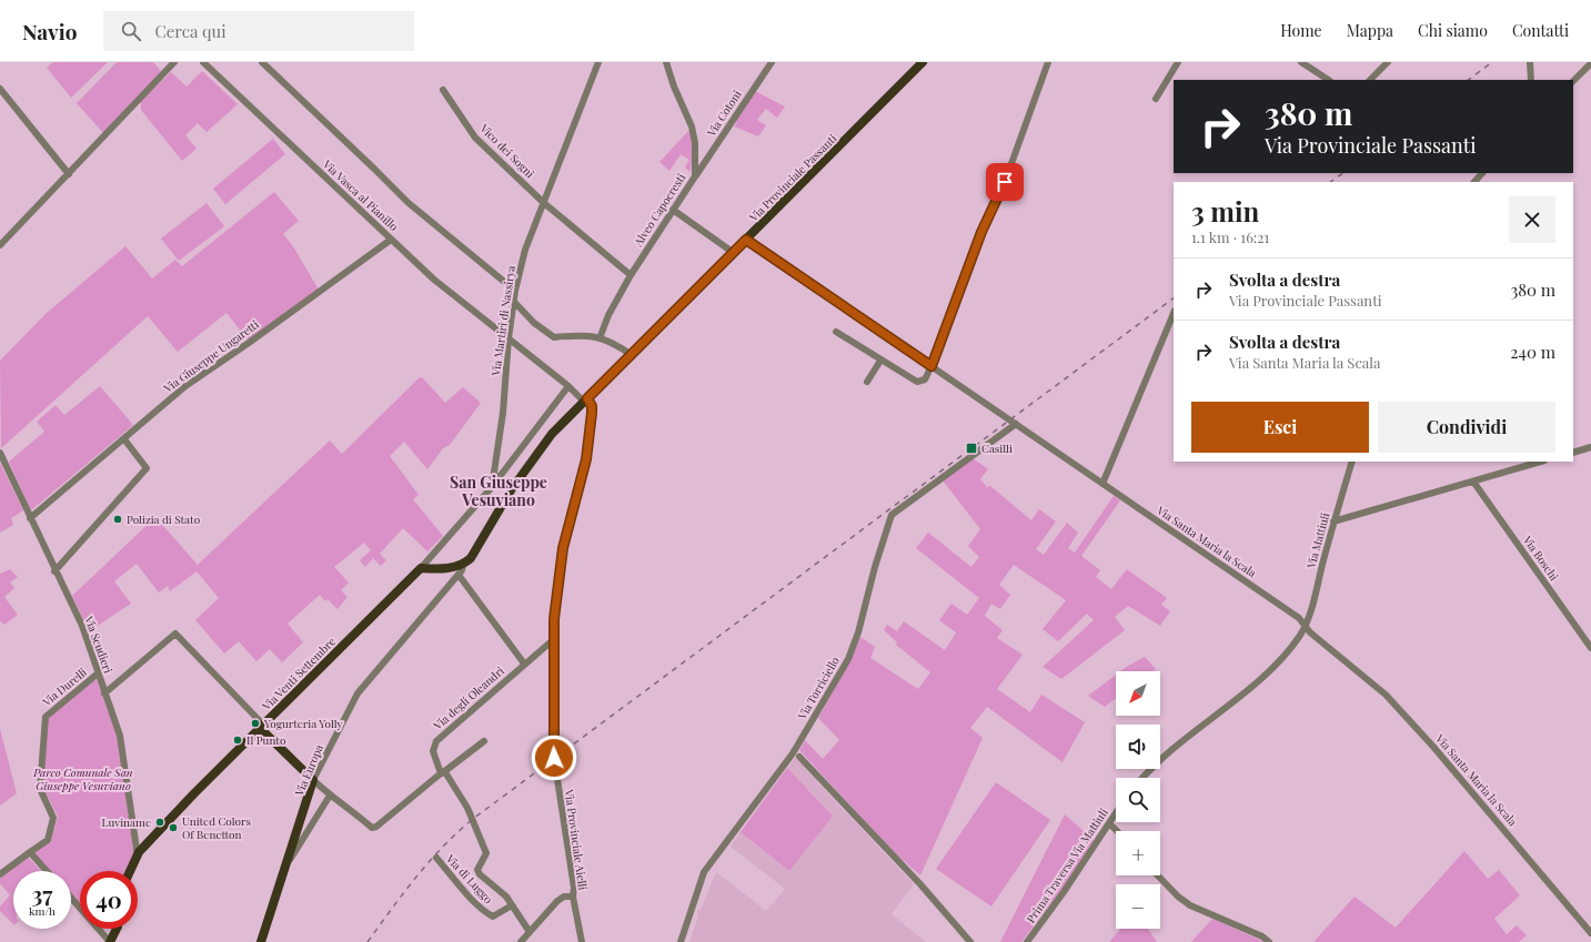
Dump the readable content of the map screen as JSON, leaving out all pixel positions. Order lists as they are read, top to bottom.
{
  "streets": {
    "main road": ["Via Provinciale Passanti", "Via Venti Settembre", "Via Europa"],
    "street": [
      "Via Cotoni",
      "Vico dei Sogni",
      "Via Vasca al Pianillo",
      "Alveo Capocresti",
      "Via Martiri di Nassirya",
      "Via Giuseppe Ungaretti",
      "Via Mattiuli",
      "Via Santa Maria la Scala",
      "Via Boschi",
      "Via Scudieri",
      "Via Durelli",
      "Via Torriciello",
      "Via degli Oleandri",
      "Via Provinciale Aielli",
      "Prima Traversa Via Mattiuli",
      "Via di Luggo"
    ]
  },
  "crossings": [
    ["Via Cotoni", "Alveo Capocresti"],
    ["Vico dei Sogni", "Alveo Capocresti"],
    ["Vico dei Sogni", "Via Martiri di Nassirya"],
    ["Via Provinciale Passanti", "Via Vasca al Pianillo"],
    ["Via Provinciale Passanti", "Via Santa Maria la Scala"],
    ["Via Provinciale Passanti", "Via Europa"],
    ["Via Provinciale Passanti", "Via Provinciale Aielli"],
    ["Via Vasca al Pianillo", "Via Martiri di Nassirya"],
    ["Via Vasca al Pianillo", "Via Giuseppe Ungaretti"],
    ["Via Vasca al Pianillo", "Via Provinciale Aielli"],
    ["Via Martiri di Nassirya", "Via Venti Settembre"],
    ["Via Giuseppe Ungaretti", "Via Scudieri"],
    ["Via Mattiuli", "Via Santa Maria la Scala"],
    ["Via Santa Maria la Scala", "Via Torriciello"],
    ["Via Scudieri", "Via Venti Settembre"],
    ["Via Scudieri", "Via Durelli"],
    ["Via degli Oleandri", "Via Provinciale Aielli"],
    ["Via degli Oleandri", "Via di Luggo"]
  ],
  "districts": ["San Giuseppe Vesuviano"],
  "parks": ["Parco Comunale San Giuseppe Vesuviano"],
  "places": {
    "transit": ["Casilli"],
    "other": [
      "Polizia di Stato",
      "Yogurteria Yolly",
      "Il Punto",
      "Luviname",
      "United Colors Of Benetton"
    ]
  },
  "north": "bottom left",
  "page": {
    "header": "Navio",
    "search": "Cerca qui",
    "nav": [
      "Home",
      "Mappa",
      "Chi siamo",
      "Contatti"
    ],
    "turn": ["380 m", "Via Provinciale Passanti"],
    "heading": ["3 min", "1.1 km · 16:21"],
    "list": [
      {
        "name": "Svolta a destra",
        "note": "Via Provinciale Passanti",
        "value": "380 m"
      },
      {
        "name": "Svolta a destra",
        "note": "Via Santa Maria la Scala",
        "value": "240 m"
      }
    ],
    "buttons": ["Esci", "Condividi"],
    "map_buttons": ["+", "−"],
    "speed": "37 km/h",
    "limit": "40"
  }
}
